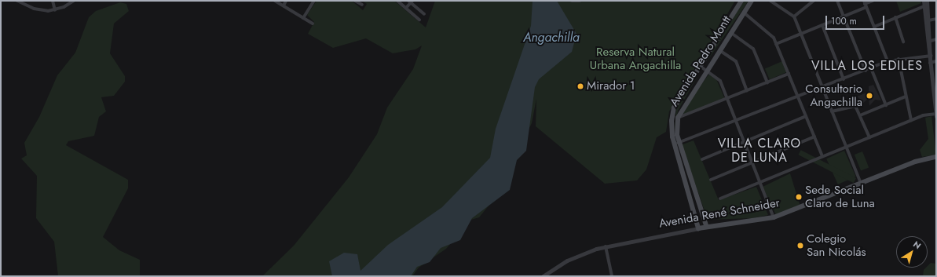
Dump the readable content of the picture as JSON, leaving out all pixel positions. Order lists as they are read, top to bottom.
{
  "streets": {
    "main road": ["Avenida Pedro Montt", "Avenida René Schneider"]
  },
  "crossings": [
    ["Avenida Pedro Montt", "Avenida René Schneider"]
  ],
  "districts": ["VILLA LOS EDILES", "VILLA CLARO DE LUNA"],
  "water": ["Angachilla"],
  "parks": ["Reserva Natural Urbana Angachilla"],
  "places": [
    "Mirador 1",
    "Consultorio Angachilla",
    "Sede Social Claro de Luna",
    "Colegio San Nicolás"
  ],
  "scale_bar": "100 m",
  "north": "top right"
}
